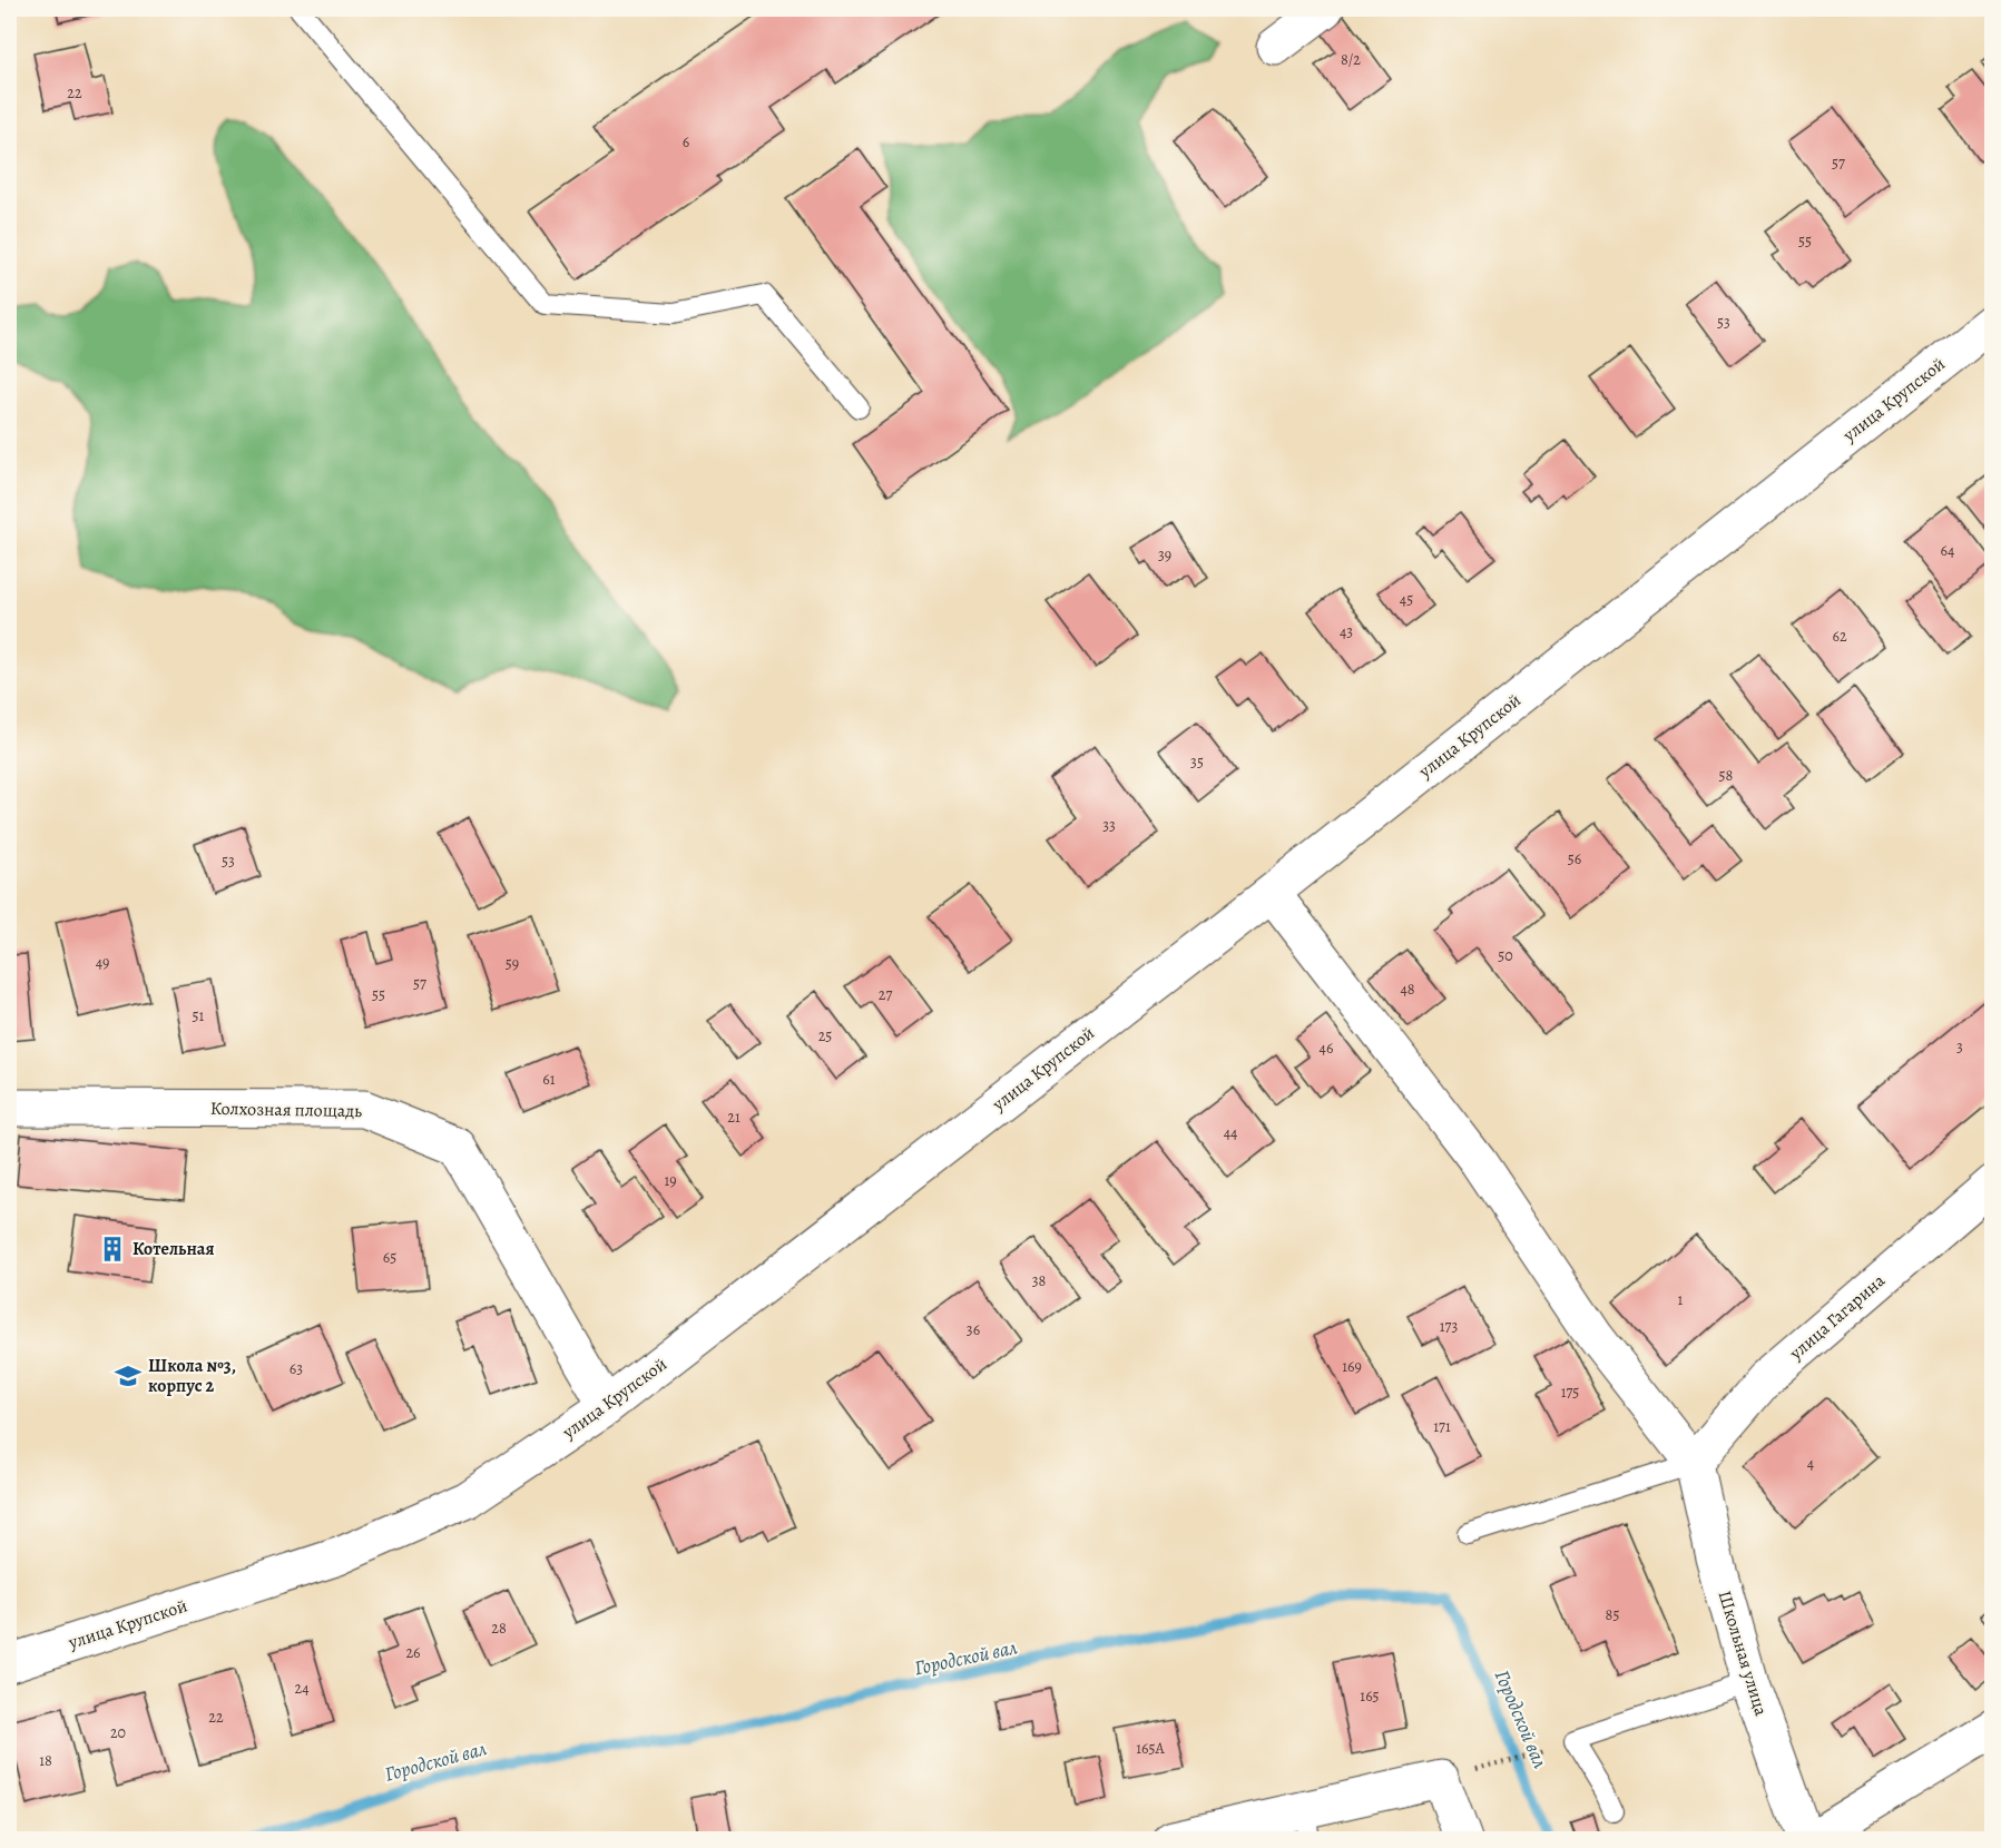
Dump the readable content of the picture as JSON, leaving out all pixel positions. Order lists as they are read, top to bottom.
{
  "streets": {
    "street": [
      "улица Крупской",
      "Колхозная площадь",
      "улица Гагарина",
      "Школьная улица"
    ]
  },
  "crossings": [
    ["улица Крупской", "Колхозная площадь"],
    ["улица Гагарина", "Школьная улица"]
  ],
  "water": ["Городской вал"],
  "places": {
    "building": ["Котельная"],
    "school or university": ["Школа №3, корпус 2"]
  },
  "house_numbers": [
    "8/2",
    "22",
    "6",
    "57",
    "55",
    "53",
    "64",
    "39",
    "45",
    "43",
    "62",
    "35",
    "58",
    "33",
    "56",
    "53",
    "50",
    "49",
    "59",
    "57",
    "48",
    "55",
    "27",
    "51",
    "25",
    "3",
    "46",
    "61",
    "21",
    "44",
    "19",
    "65",
    "38",
    "1",
    "173",
    "36",
    "169",
    "63",
    "175",
    "171",
    "4",
    "85",
    "28",
    "26",
    "24",
    "165",
    "22",
    "20",
    "165А",
    "18"
  ]
}
